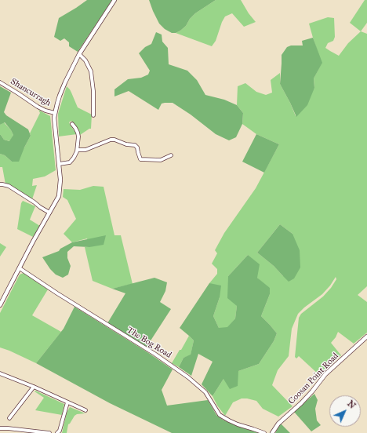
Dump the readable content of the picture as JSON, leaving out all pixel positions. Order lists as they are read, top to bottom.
{
  "streets": {
    "street": ["Shancurragh", "The Bog Road", "Coosan Point Road"]
  },
  "north": "top right"
}
